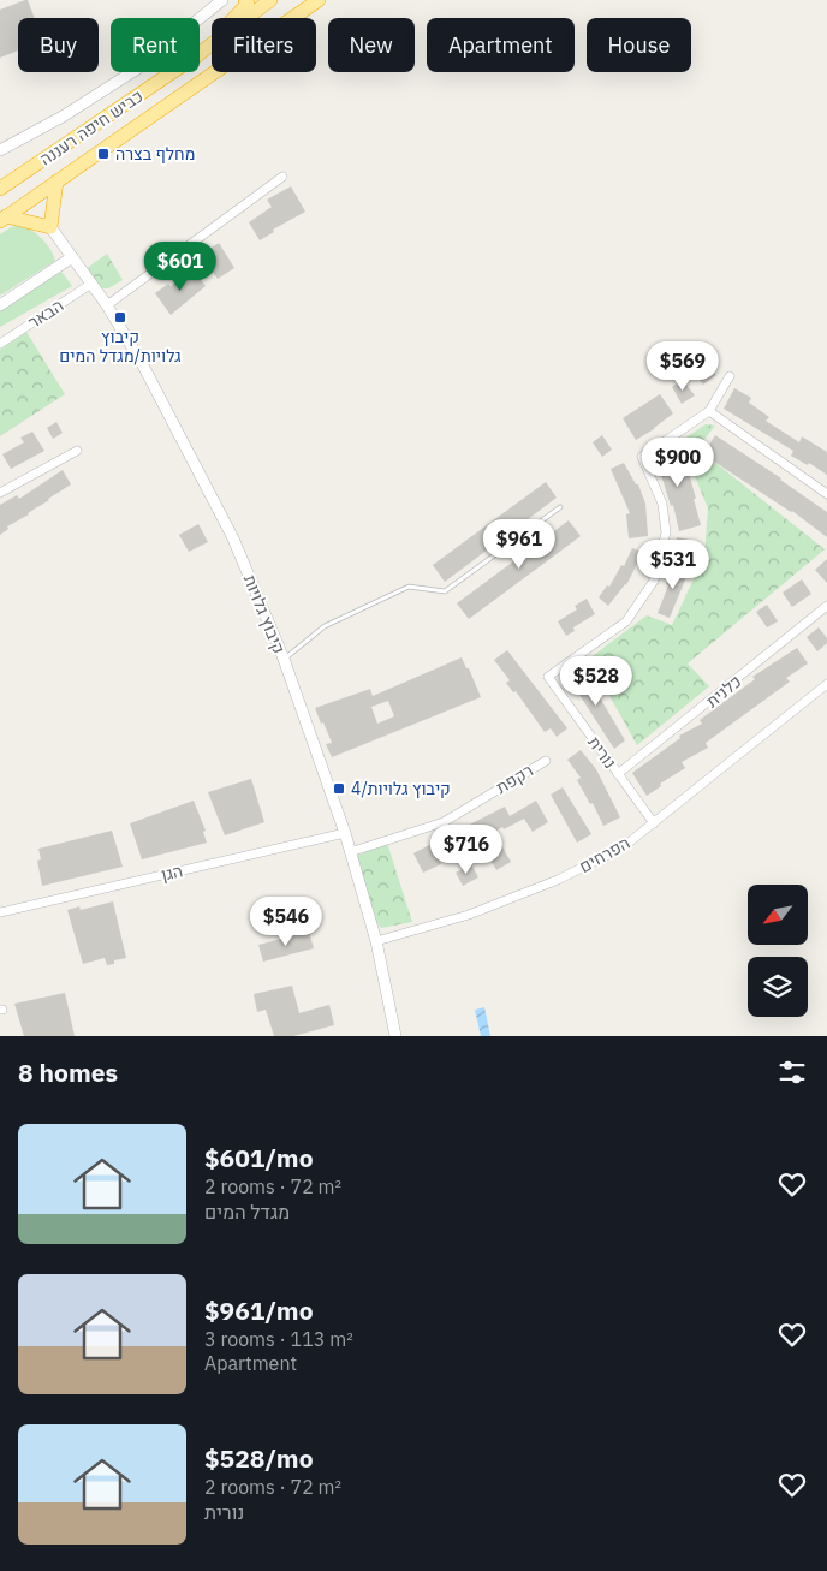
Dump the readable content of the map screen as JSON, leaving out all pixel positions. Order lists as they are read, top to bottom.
{
  "streets": {
    "highway": ["כביש חיפה רעננה"],
    "street": [
      "הבאר",
      "קיבוץ גלויות",
      "כלנית",
      "נורית",
      "רקפת",
      "הפרחים",
      "הגן"
    ]
  },
  "crossings": [
    ["הבאר", "קיבוץ גלויות"],
    ["קיבוץ גלויות", "רקפת"],
    ["קיבוץ גלויות", "הפרחים"],
    ["קיבוץ גלויות", "הגן"],
    ["כלנית", "נורית"],
    ["נורית", "הפרחים"]
  ],
  "places": {
    "transit": ["מחלף בצרה", "קיבוץ גלויות/מגדל המים", "קיבוץ גלויות/4"]
  },
  "north": "bottom left",
  "page": {
    "chip": [
      "Buy",
      "Rent",
      "Filters",
      "New",
      "Apartment",
      "House"
    ],
    "price": [
      "$601",
      "$569",
      "$900",
      "$961",
      "$531",
      "$528",
      "$716",
      "$546"
    ],
    "heading": "8 homes",
    "list": [
      {
        "name": "$601/mo",
        "note": "2 rooms · 72 m² · מגדל המים"
      },
      {
        "name": "$961/mo",
        "note": "3 rooms · 113 m² · Apartment"
      },
      {
        "name": "$528/mo",
        "note": "2 rooms · 72 m² · נורית"
      }
    ]
  }
}
